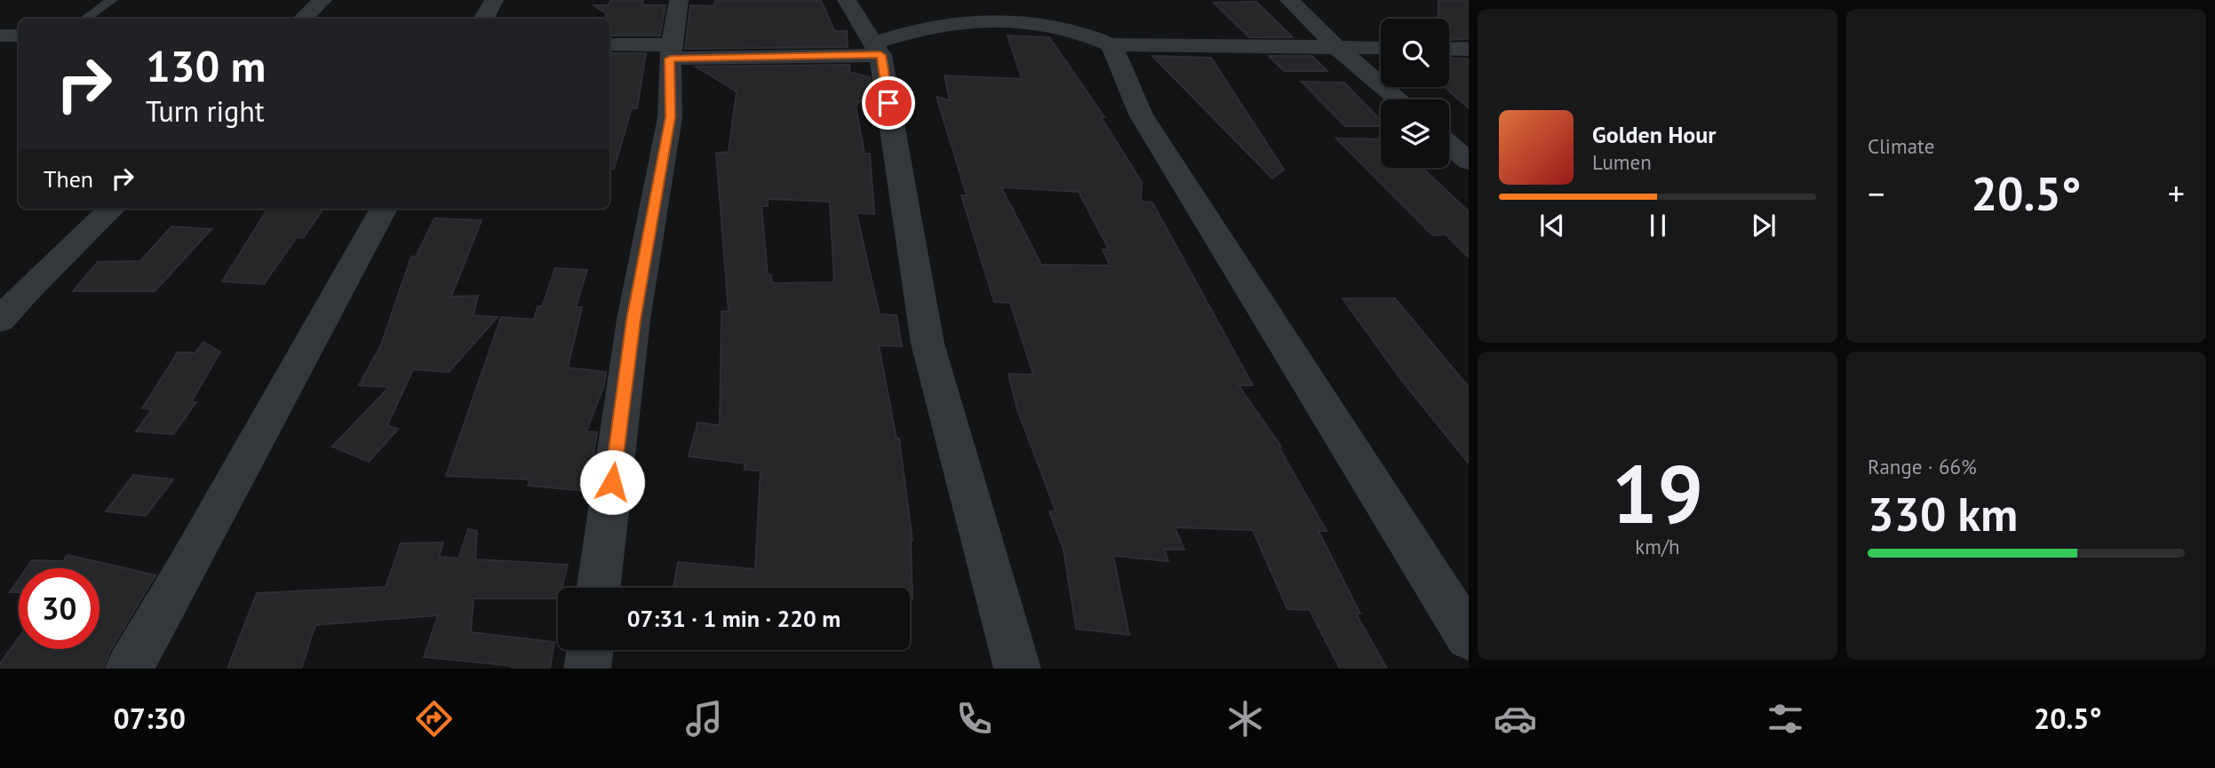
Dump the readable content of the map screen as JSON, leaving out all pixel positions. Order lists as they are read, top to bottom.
{
  "page": {
    "tile": [
      "Climate",
      ["19", "km/h"],
      ["Range · 66%", "330 km"]
    ],
    "turn": ["130 m", "Turn right"],
    "song": ["Golden Hour", "Lumen"],
    "then": "Then",
    "heat": ["−", "20.5°", "+"],
    "limit": "30",
    "trip": "07:31 · 1 min · 220 m",
    "tabs": ["07:30", "20.5°"]
  }
}
